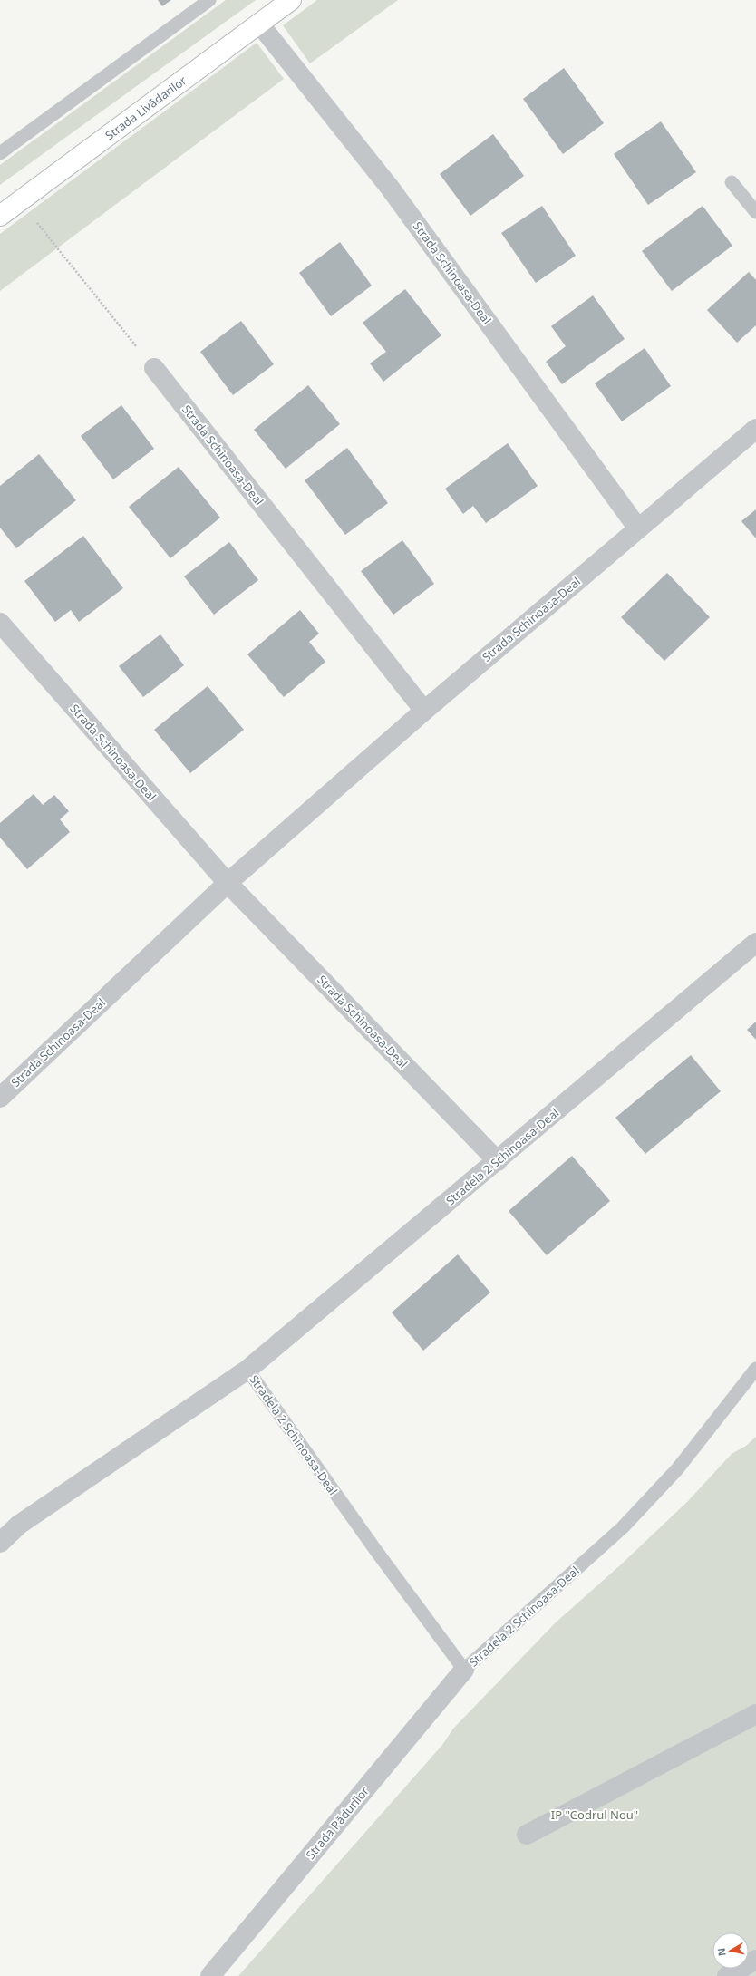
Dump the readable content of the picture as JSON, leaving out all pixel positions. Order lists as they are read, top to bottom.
{
  "streets": {
    "street": [
      "Strada Livădarilor",
      "Strada Schinoasa-Deal",
      "Stradela 2 Schinoasa-Deal",
      "Strada Pădurilor"
    ]
  },
  "crossings": [
    ["Strada Livădarilor", "Strada Schinoasa-Deal"],
    ["Strada Schinoasa-Deal", "Stradela 2 Schinoasa-Deal"],
    ["Stradela 2 Schinoasa-Deal", "Strada Pădurilor"]
  ],
  "parks": ["IP \"Codrul Nou\""],
  "north": "left"
}
